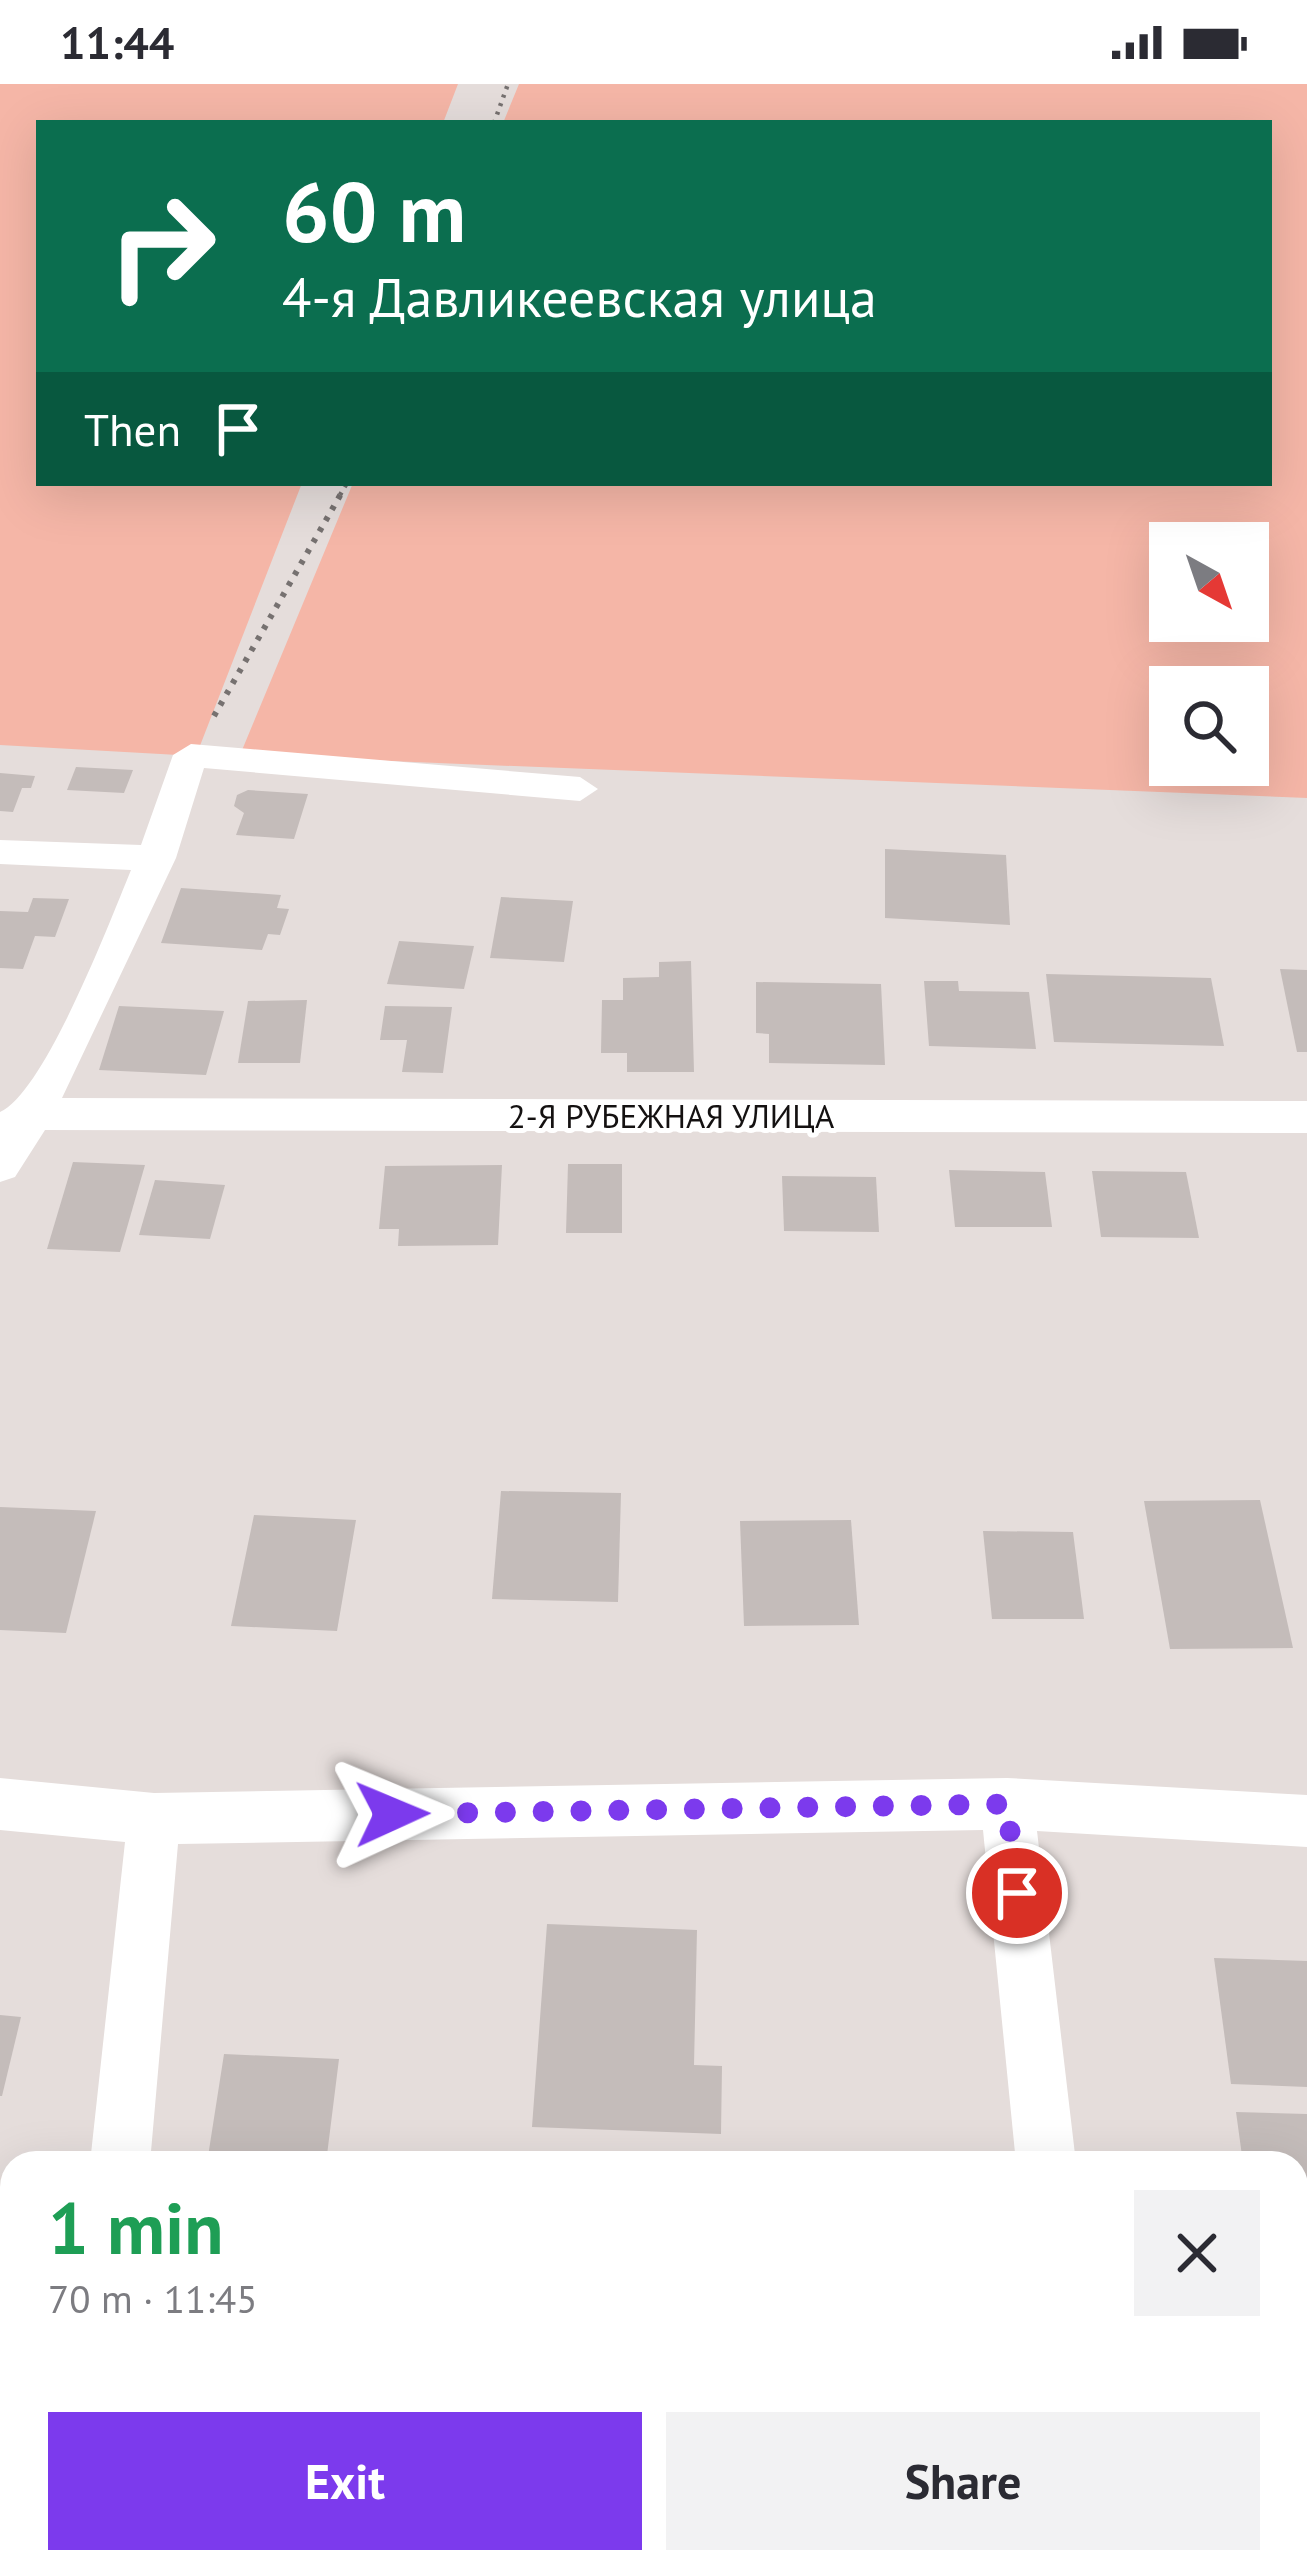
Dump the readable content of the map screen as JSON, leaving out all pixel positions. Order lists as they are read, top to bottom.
{
  "streets": {
    "street": ["2-Я РУБЕЖНАЯ УЛИЦА"]
  },
  "north": "bottom right",
  "page": {
    "status": "11:44",
    "turn": ["60 m", "4-я Давликеевская улица"],
    "then": "Then",
    "heading": ["1 min", "70 m · 11:45"],
    "buttons": ["Exit", "Share"]
  }
}
